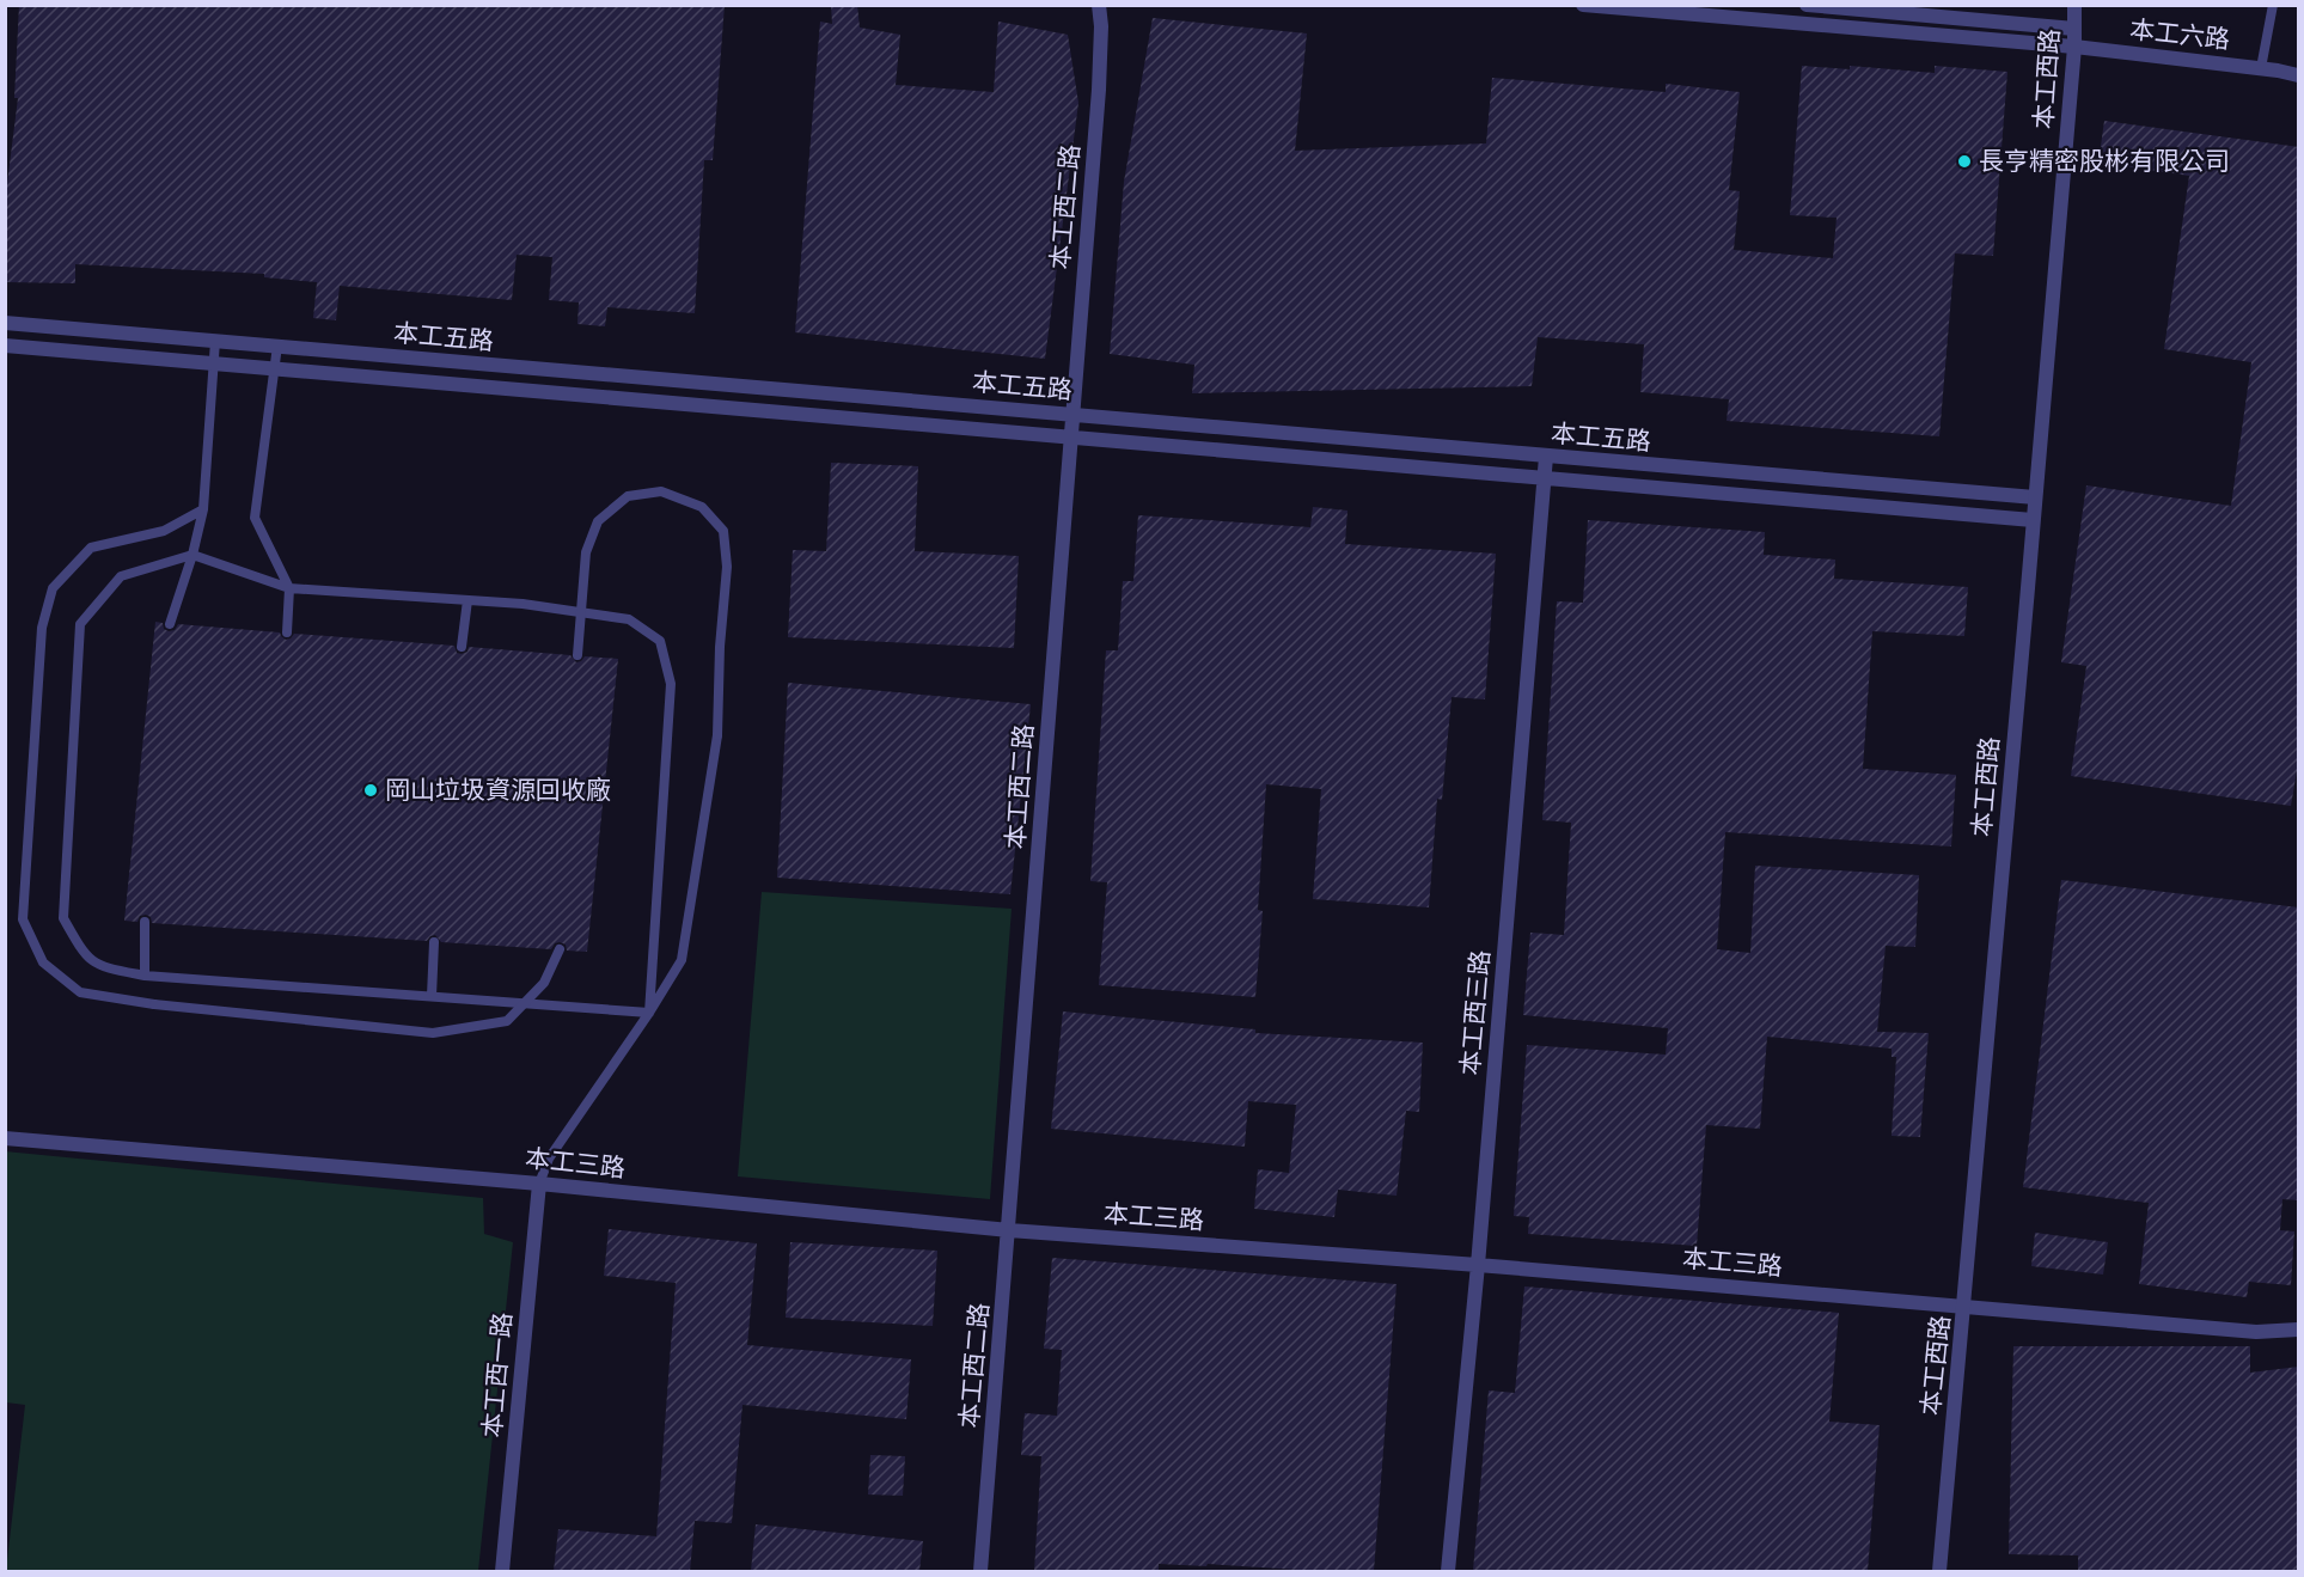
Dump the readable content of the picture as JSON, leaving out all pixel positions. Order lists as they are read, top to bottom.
{
  "streets": {
    "street": [
      "本工六路",
      "本工西路",
      "本工西二路",
      "本工五路",
      "本工西三路",
      "本工三路",
      "本工西一路"
    ]
  },
  "crossings": [
    ["本工六路", "本工西路"],
    ["本工西路", "本工五路"],
    ["本工西路", "本工三路"],
    ["本工西二路", "本工五路"],
    ["本工西二路", "本工三路"],
    ["本工五路", "本工西三路"],
    ["本工西三路", "本工三路"],
    ["本工三路", "本工西一路"]
  ],
  "places": ["長亨精密股彬有限公司", "岡山垃圾資源回收廠"]
}
